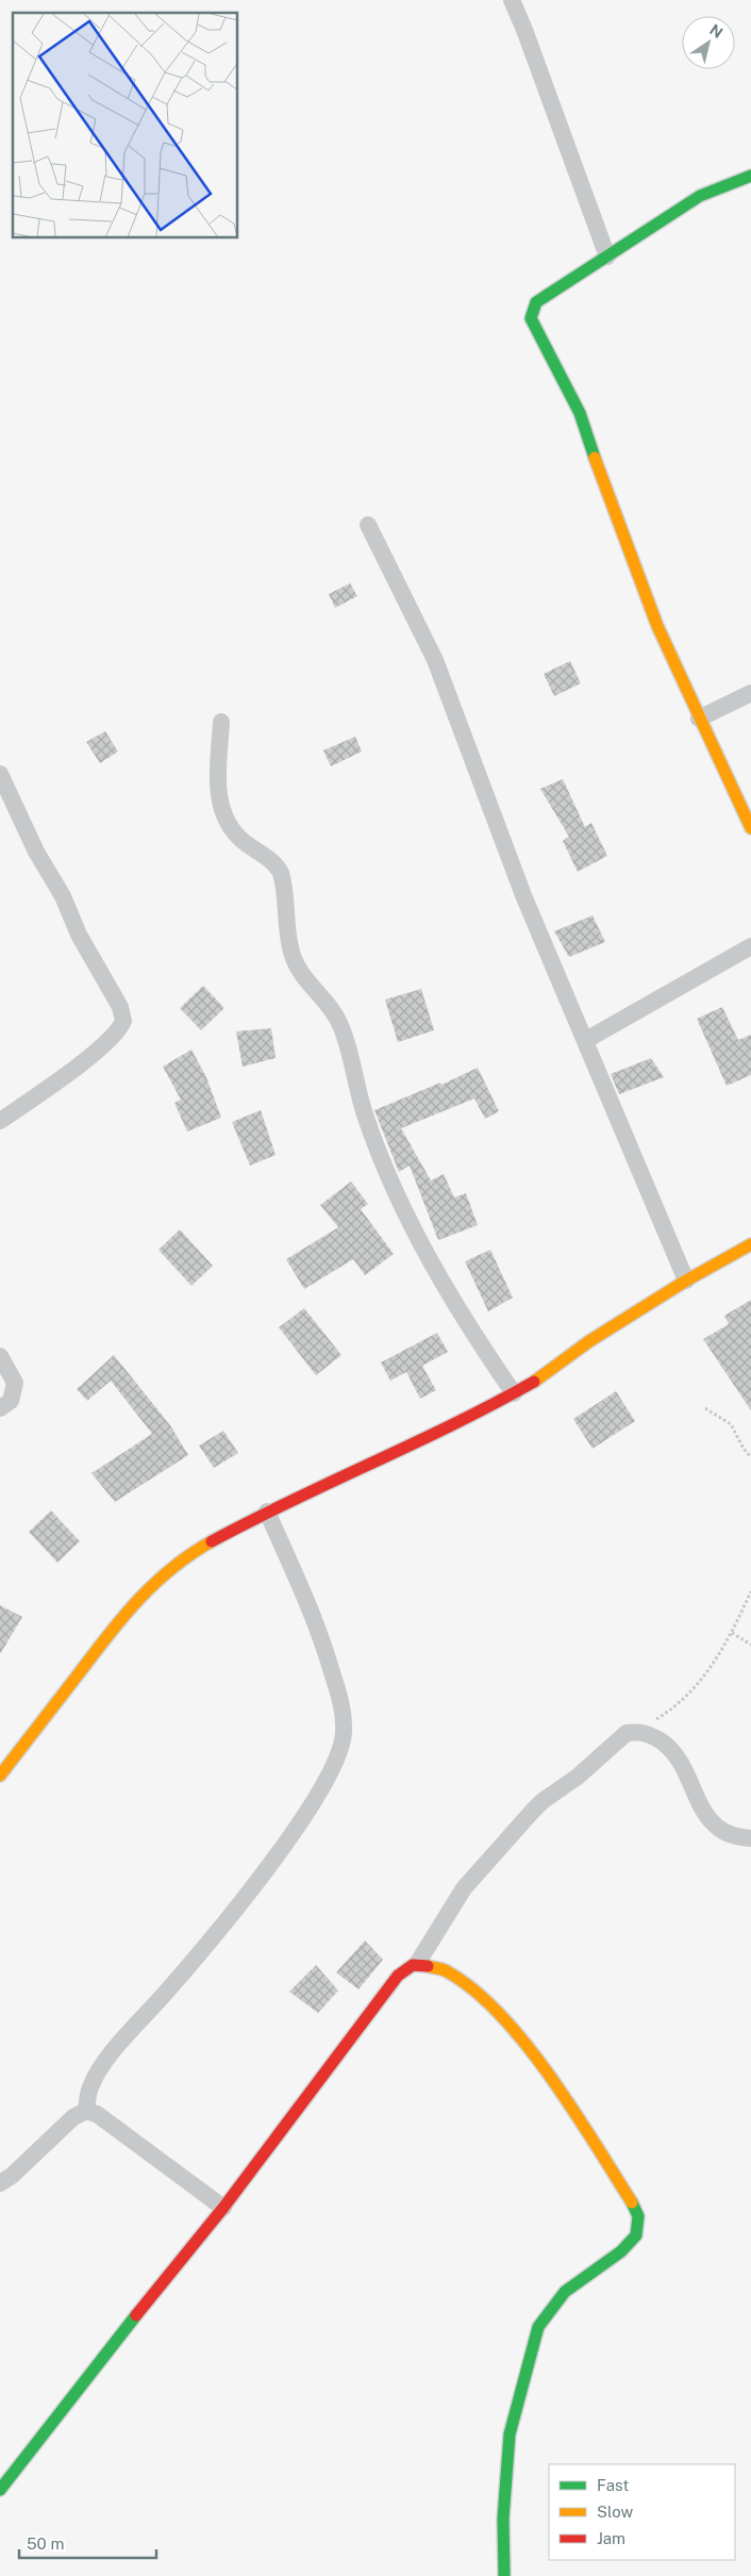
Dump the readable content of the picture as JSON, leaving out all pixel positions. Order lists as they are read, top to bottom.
{
  "legend": ["Fast", "Slow", "Jam"],
  "scale_bar": "50 m",
  "north": "top right"
}
